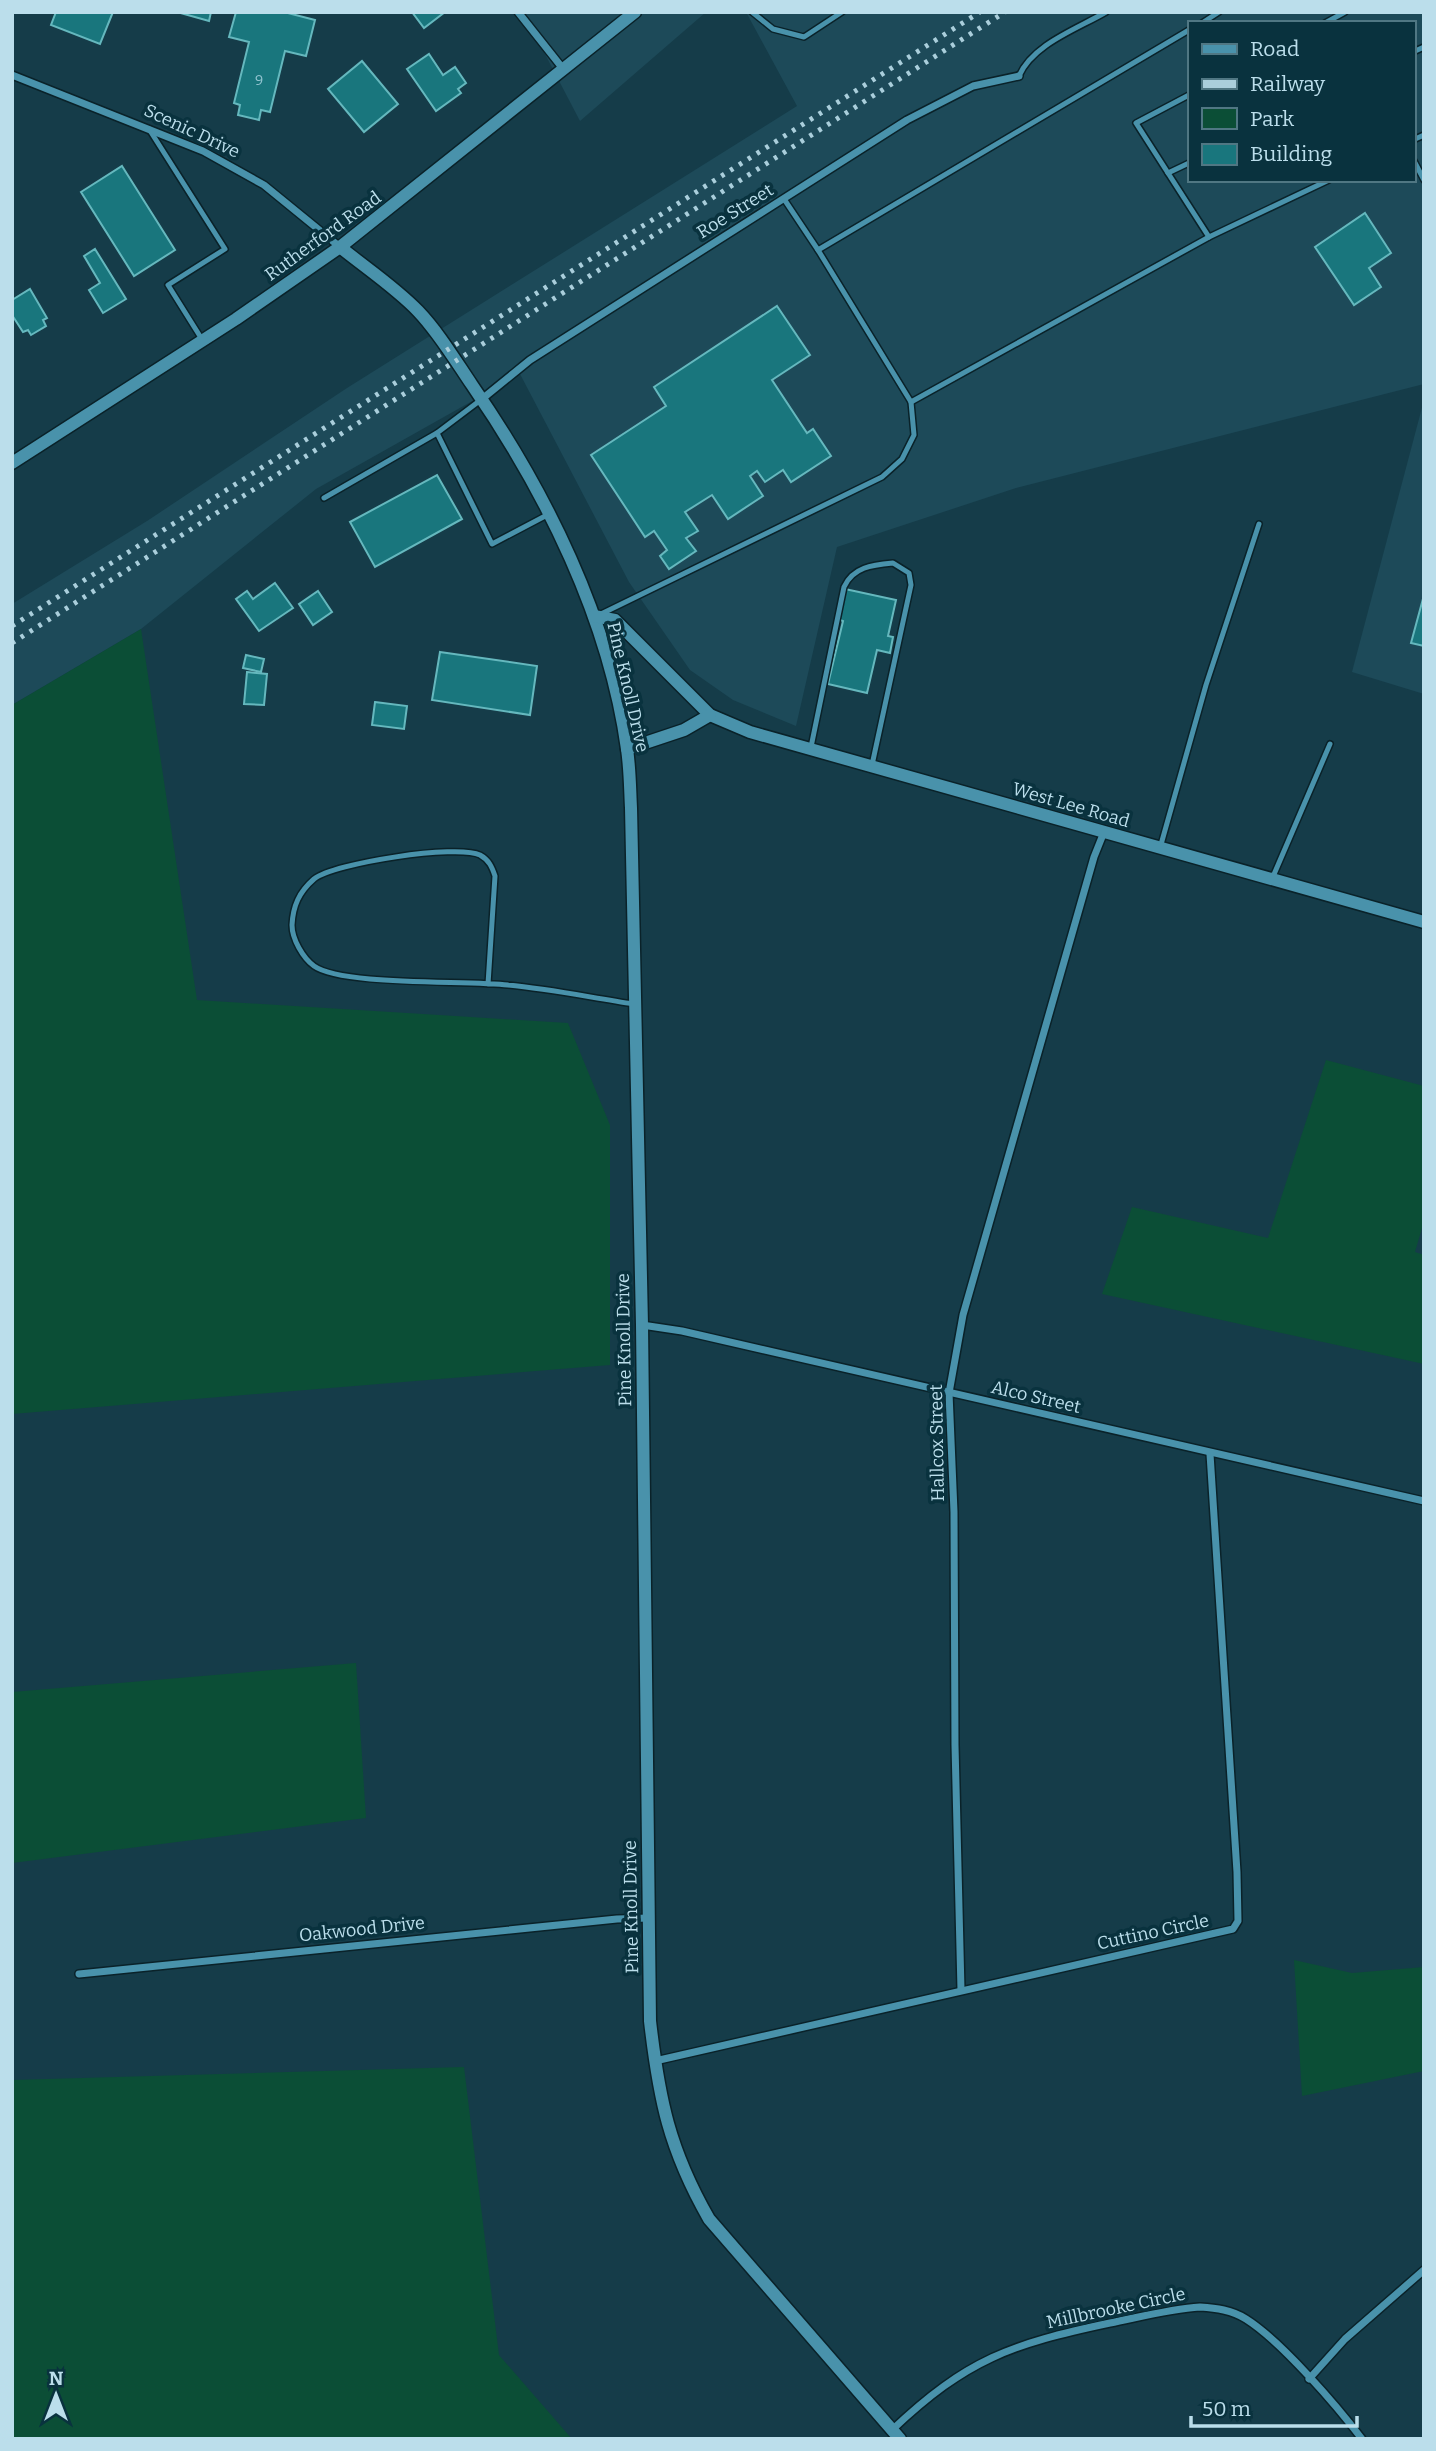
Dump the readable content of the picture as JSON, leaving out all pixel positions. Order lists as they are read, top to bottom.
{
  "streets": {
    "street": [
      "Scenic Drive",
      "Roe Street",
      "Rutherford Road",
      "Pine Knoll Drive",
      "West Lee Road",
      "Alco Street",
      "Hallcox Street",
      "Oakwood Drive",
      "Cuttino Circle",
      "Millbrooke Circle"
    ]
  },
  "crossings": [
    ["Scenic Drive", "Rutherford Road"],
    ["Scenic Drive", "Pine Knoll Drive"],
    ["Roe Street", "Pine Knoll Drive"],
    ["Rutherford Road", "Pine Knoll Drive"],
    ["Pine Knoll Drive", "West Lee Road"],
    ["Pine Knoll Drive", "Alco Street"],
    ["Pine Knoll Drive", "Oakwood Drive"],
    ["Pine Knoll Drive", "Cuttino Circle"],
    ["Pine Knoll Drive", "Millbrooke Circle"],
    ["West Lee Road", "Hallcox Street"],
    ["Alco Street", "Hallcox Street"],
    ["Alco Street", "Cuttino Circle"],
    ["Hallcox Street", "Cuttino Circle"]
  ],
  "house_numbers": ["9"],
  "legend": [
    "Road",
    "Railway",
    "Park",
    "Building"
  ],
  "scale_bar": "50 m",
  "north": "top"
}
